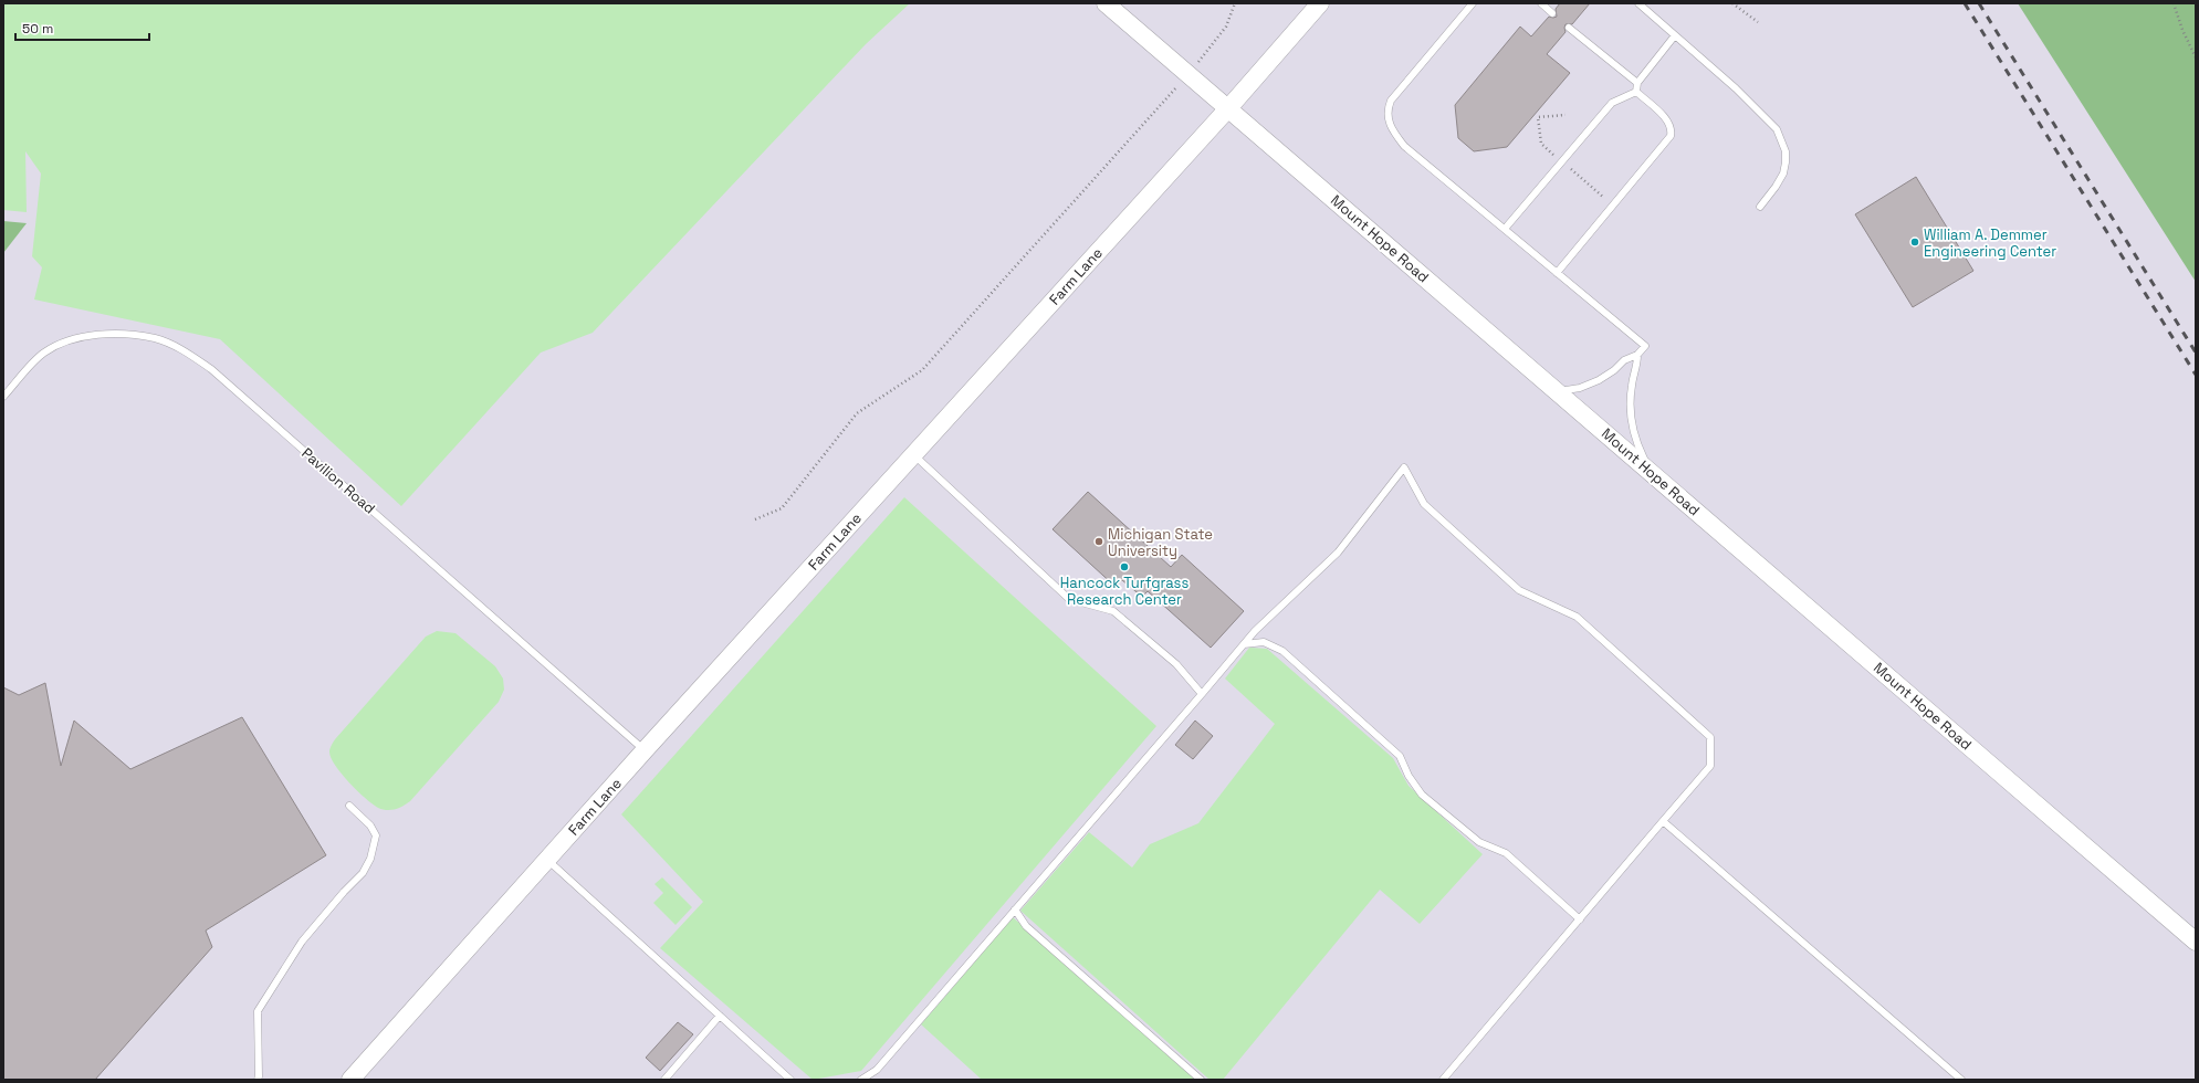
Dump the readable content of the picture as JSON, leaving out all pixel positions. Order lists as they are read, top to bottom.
{
  "streets": {
    "street": ["Mount Hope Road", "Farm Lane"],
    "lane": ["Pavilion Road"]
  },
  "crossings": [
    ["Mount Hope Road", "Farm Lane"],
    ["Farm Lane", "Pavilion Road"]
  ],
  "places": ["William A. Demmer Engineering Center", "Michigan State University", "Hancock Turfgrass Research Center"],
  "scale_bar": "50 m"
}
